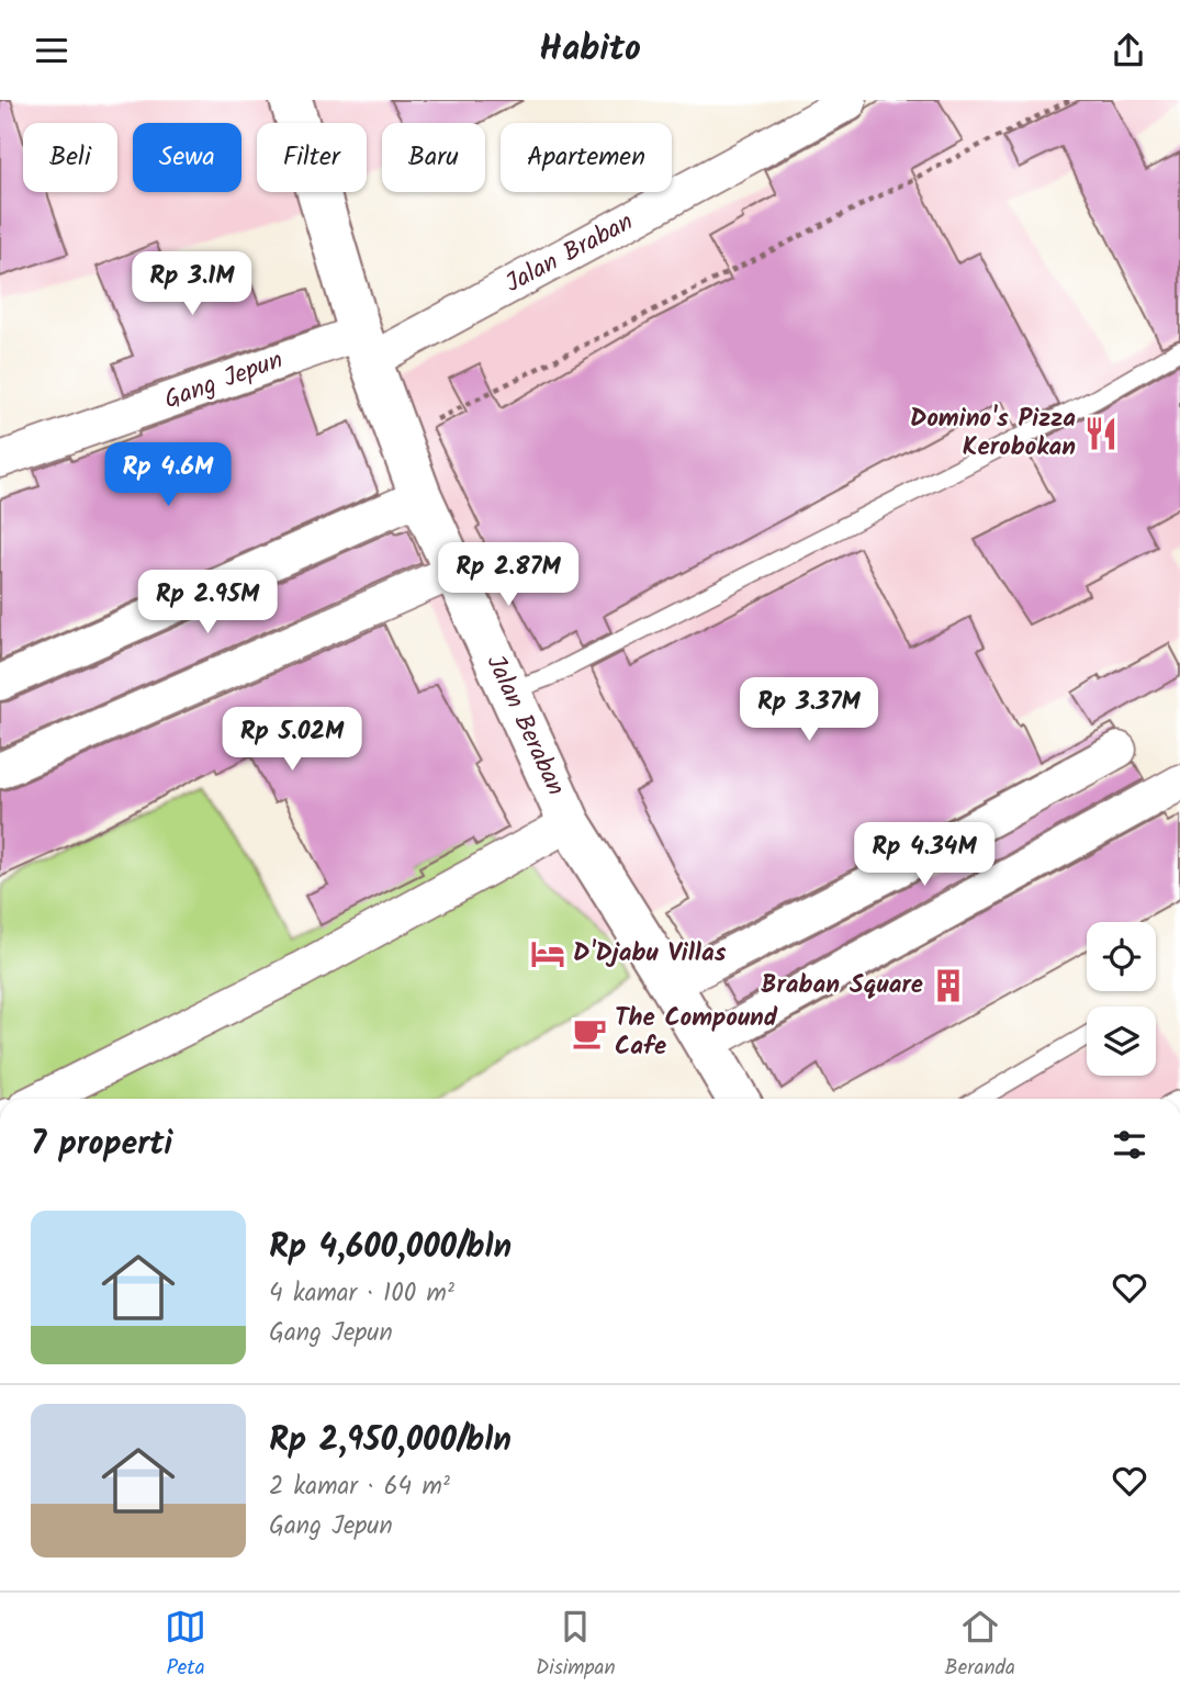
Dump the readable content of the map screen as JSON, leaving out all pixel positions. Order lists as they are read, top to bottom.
{
  "streets": {
    "street": ["Jalan Braban", "Gang Jepun", "Jalan Beraban"]
  },
  "crossings": [
    ["Jalan Braban", "Gang Jepun"],
    ["Jalan Braban", "Jalan Beraban"],
    ["Gang Jepun", "Jalan Beraban"]
  ],
  "places": {
    "restaurant": ["Domino's Pizza Kerobokan"],
    "hotel": ["D'Djabu Villas"],
    "building": ["Braban Square"],
    "cafe": ["The Compound Cafe"]
  },
  "page": {
    "header": "Habito",
    "chip": [
      "Beli",
      "Sewa",
      "Filter",
      "Baru",
      "Apartemen"
    ],
    "price": [
      "Rp 3.1M",
      "Rp 4.6M",
      "Rp 2.87M",
      "Rp 2.95M",
      "Rp 3.37M",
      "Rp 5.02M",
      "Rp 4.34M"
    ],
    "heading": "7 properti",
    "list": [
      {
        "name": "Rp 4,600,000/bln",
        "note": "4 kamar · 100 m² · Gang Jepun"
      },
      {
        "name": "Rp 2,950,000/bln",
        "note": "2 kamar · 64 m² · Gang Jepun"
      }
    ],
    "tabs": ["Peta", "Disimpan", "Beranda"]
  }
}
